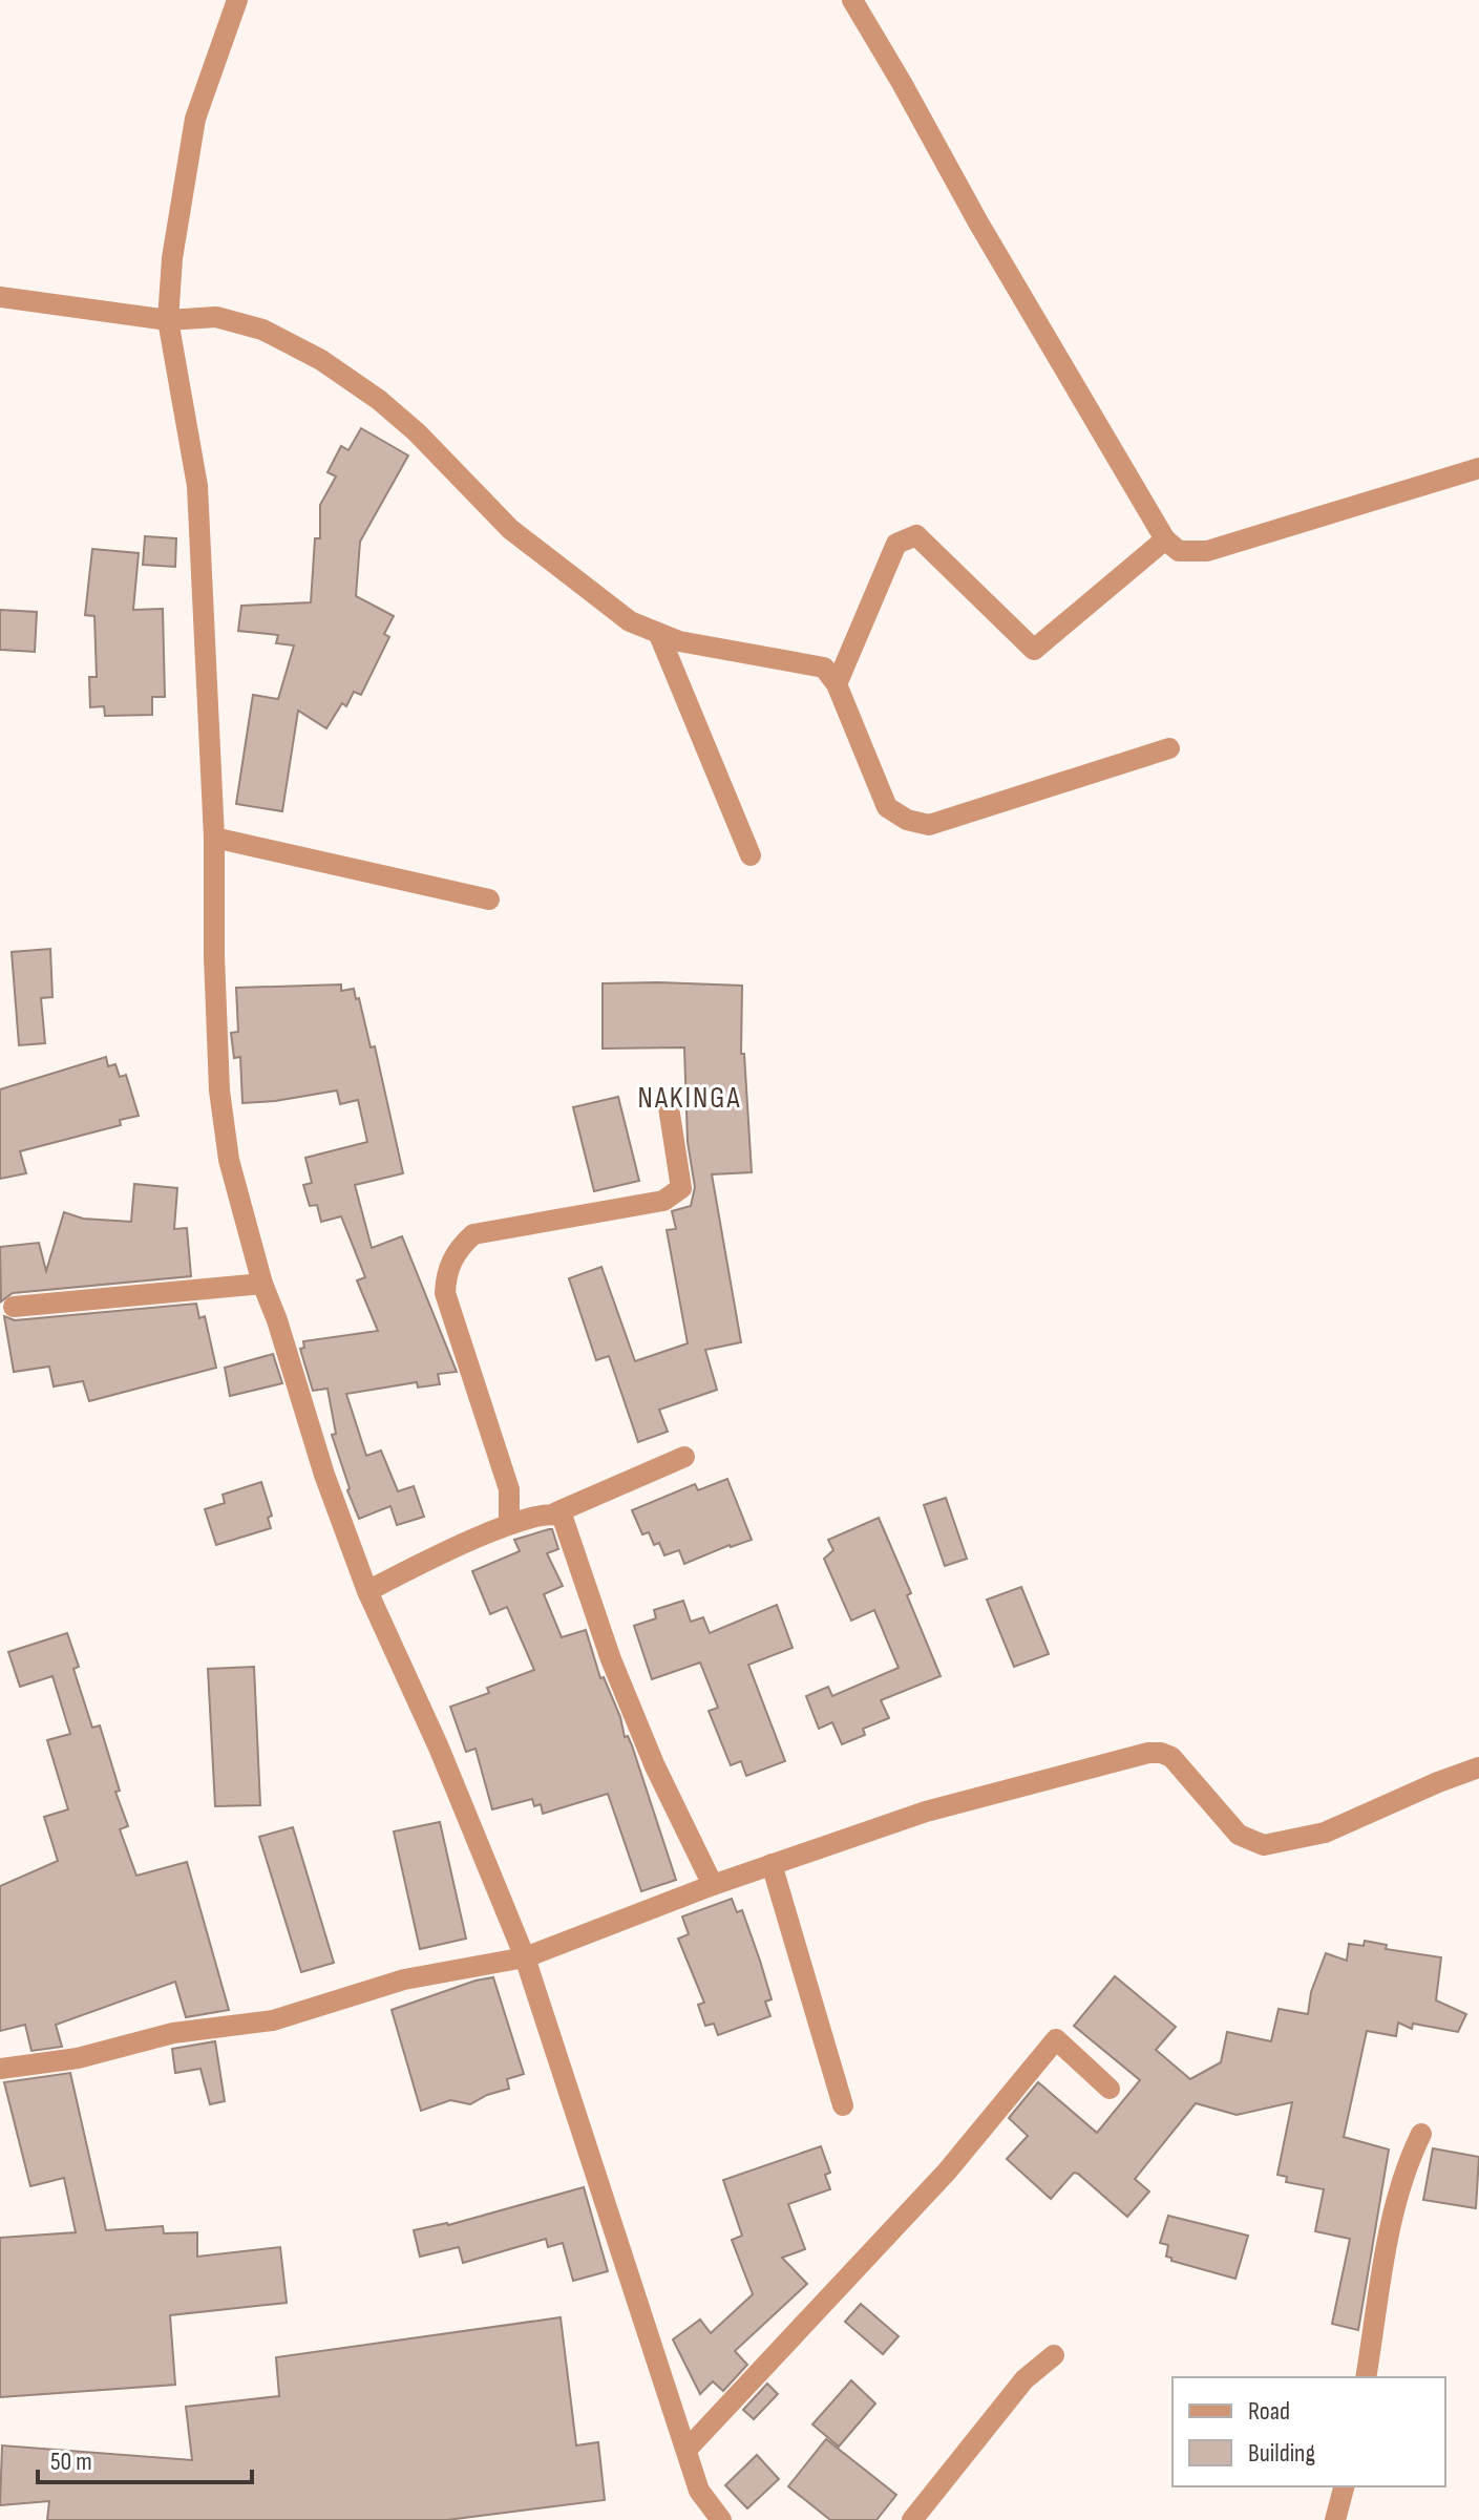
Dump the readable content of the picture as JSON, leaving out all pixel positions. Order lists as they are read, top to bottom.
{
  "districts": ["NAKINGA"],
  "legend": ["Road", "Building"],
  "scale_bar": "50 m"
}
